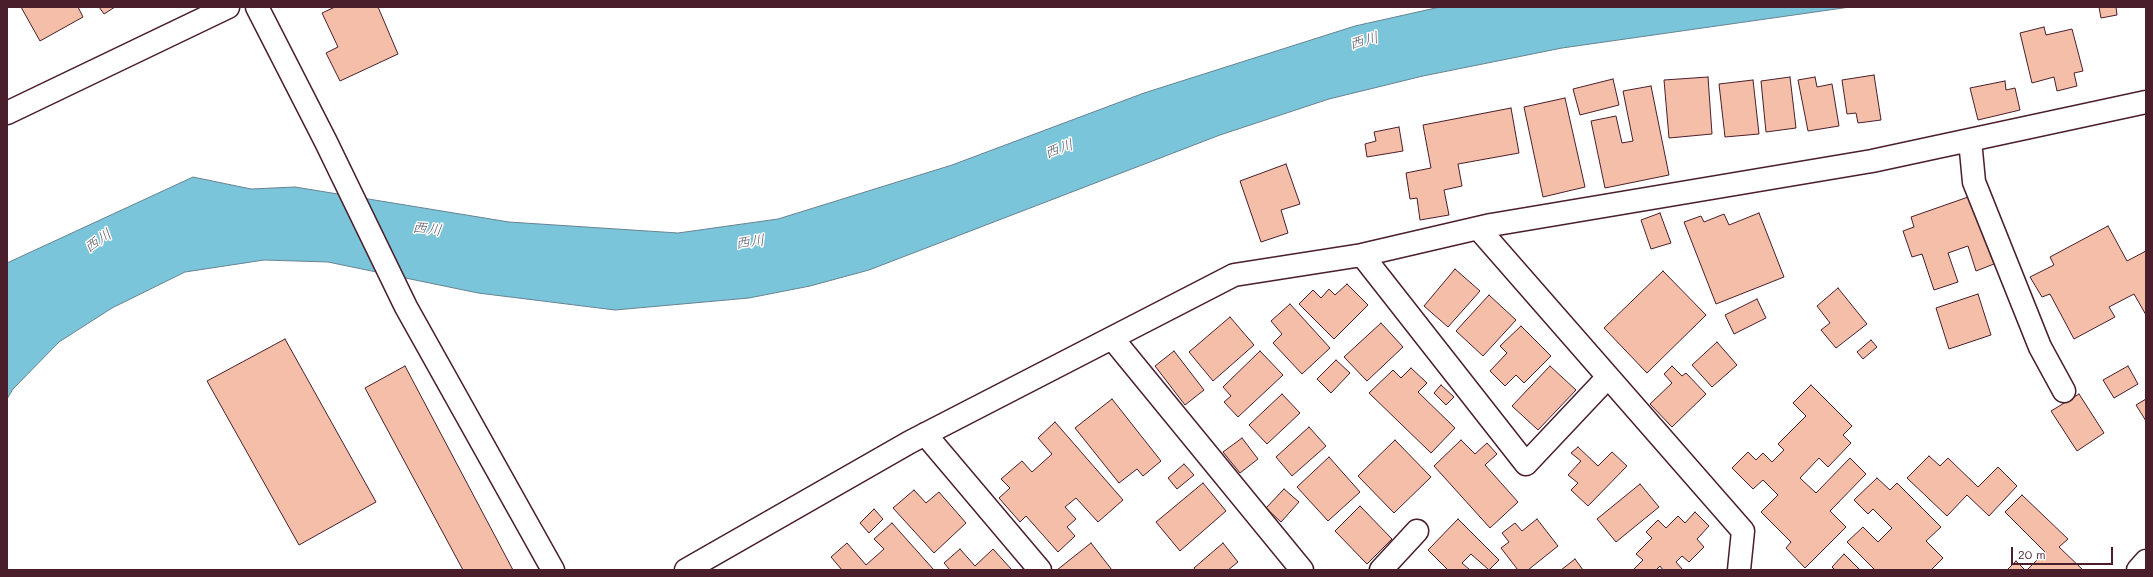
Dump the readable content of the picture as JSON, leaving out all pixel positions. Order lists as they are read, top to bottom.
{
  "water": ["西川"],
  "scale_bar": "20 m"
}
